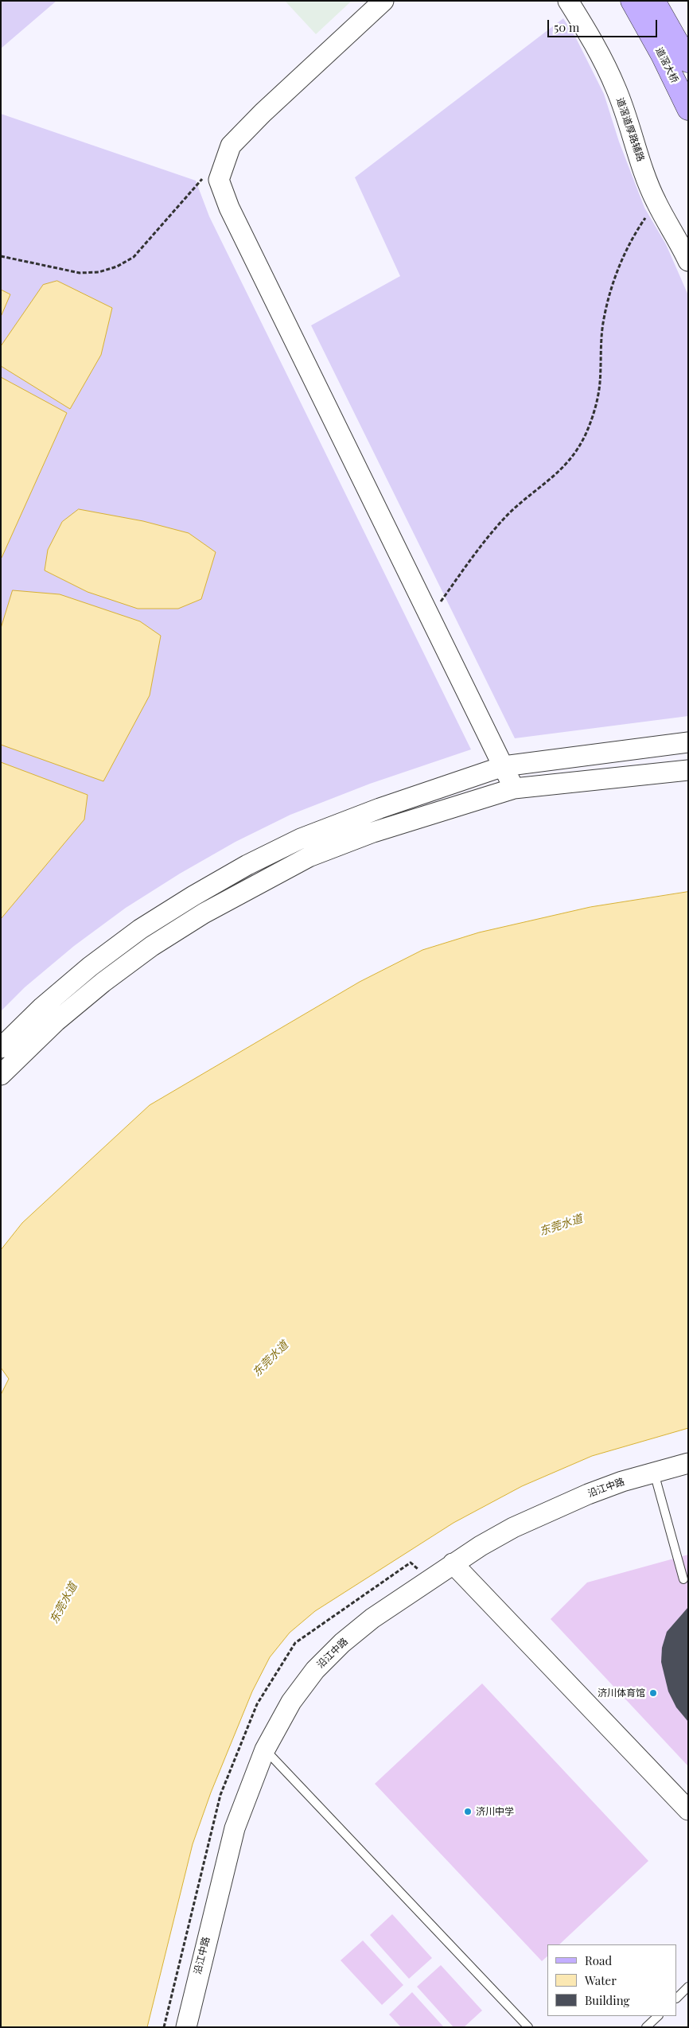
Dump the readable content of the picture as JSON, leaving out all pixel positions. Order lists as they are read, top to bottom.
{
  "streets": {
    "main road": ["道滘大桥"],
    "street": ["道滘道厚路辅路", "沿江中路"]
  },
  "water": ["东莞水道"],
  "places": ["济川体育馆", "济川中学"],
  "legend": ["Road", "Water", "Building"],
  "scale_bar": "50 m"
}
